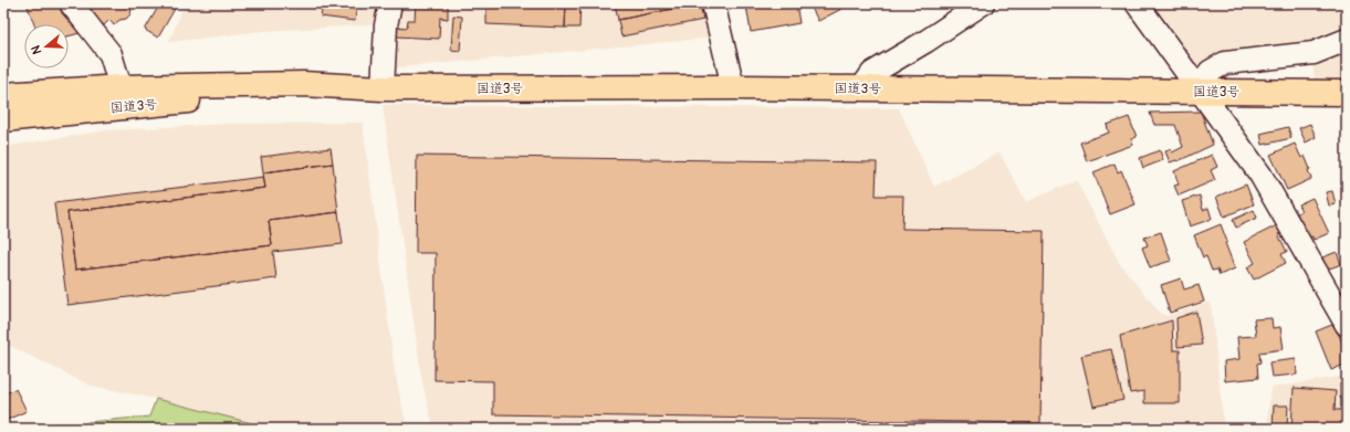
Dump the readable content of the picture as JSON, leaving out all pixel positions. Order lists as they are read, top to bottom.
{
  "streets": {
    "highway": ["国道3号"]
  },
  "north": "left"
}
